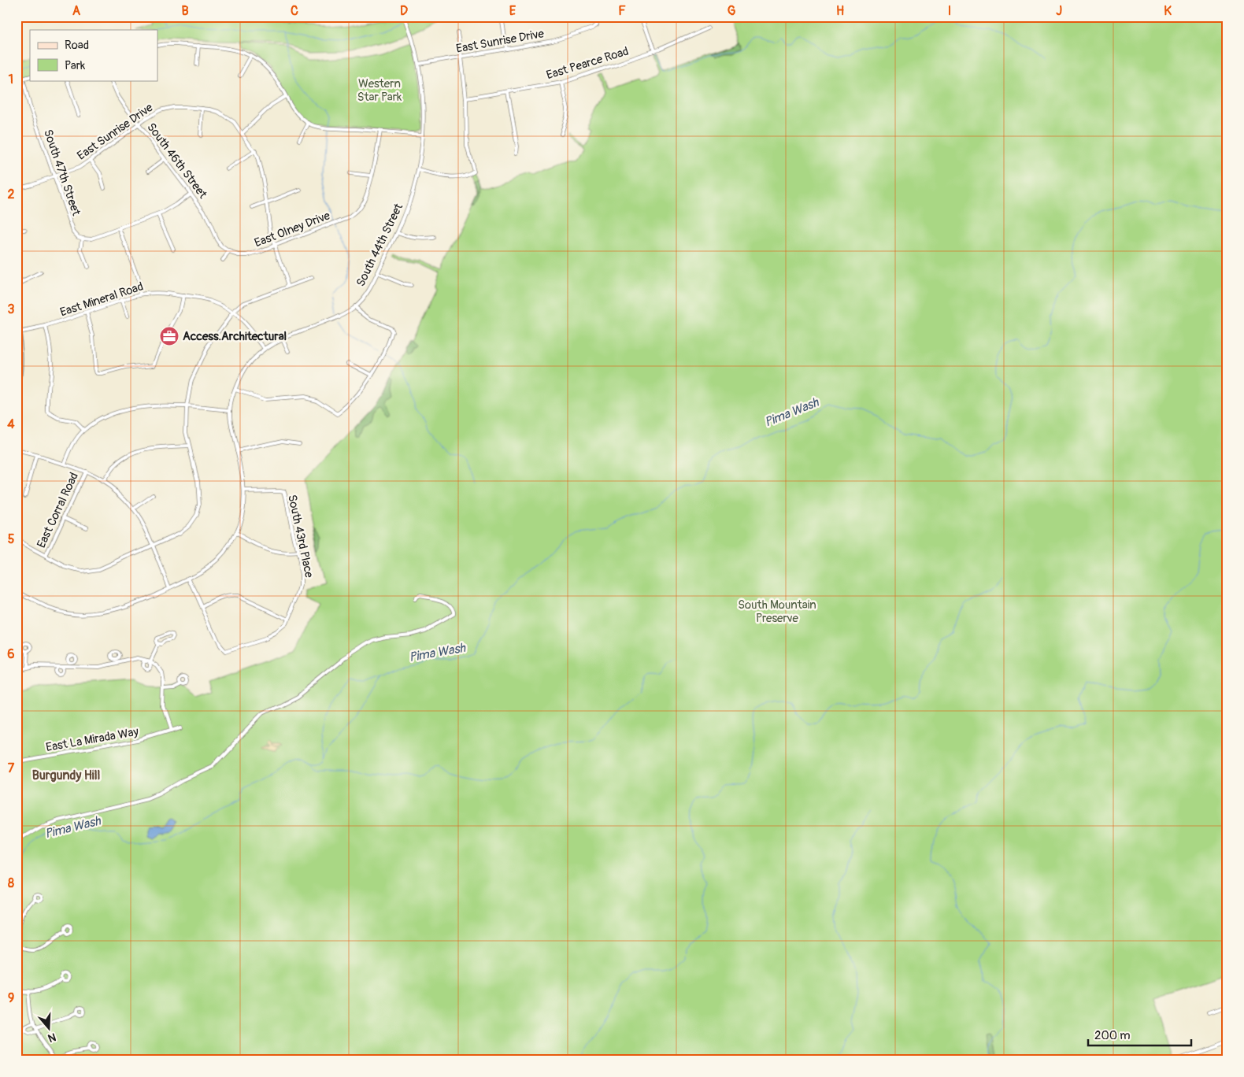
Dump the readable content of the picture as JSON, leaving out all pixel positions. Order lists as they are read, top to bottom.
{
  "streets": {
    "street": [
      "East Sunrise Drive",
      "East Pearce Road",
      "South 46th Street",
      "South 47th Street",
      "East Olney Drive",
      "South 44th Street",
      "East Mineral Road",
      "East Corral Road",
      "South 43rd Place",
      "East La Mirada Way"
    ]
  },
  "crossings": [
    ["East Sunrise Drive", "South 46th Street"],
    ["East Sunrise Drive", "South 47th Street"],
    ["East Sunrise Drive", "East Olney Drive"],
    ["East Sunrise Drive", "South 44th Street"],
    ["South 46th Street", "East Olney Drive"],
    ["South 44th Street", "East Mineral Road"],
    ["South 44th Street", "South 43rd Place"]
  ],
  "districts": ["Burgundy Hill"],
  "water": ["Pima Wash"],
  "parks": ["Western Star Park", "South Mountain Preserve"],
  "places": {
    "office": ["Access.Architectural"]
  },
  "legend": ["Road", "Park"],
  "scale_bar": "200 m",
  "north": "bottom",
  "grid": {
    "columns": [
      "A",
      "B",
      "C",
      "D",
      "E",
      "F",
      "G",
      "H",
      "I",
      "J",
      "K"
    ],
    "rows": [
      "1",
      "2",
      "3",
      "4",
      "5",
      "6",
      "7",
      "8",
      "9"
    ]
  }
}
